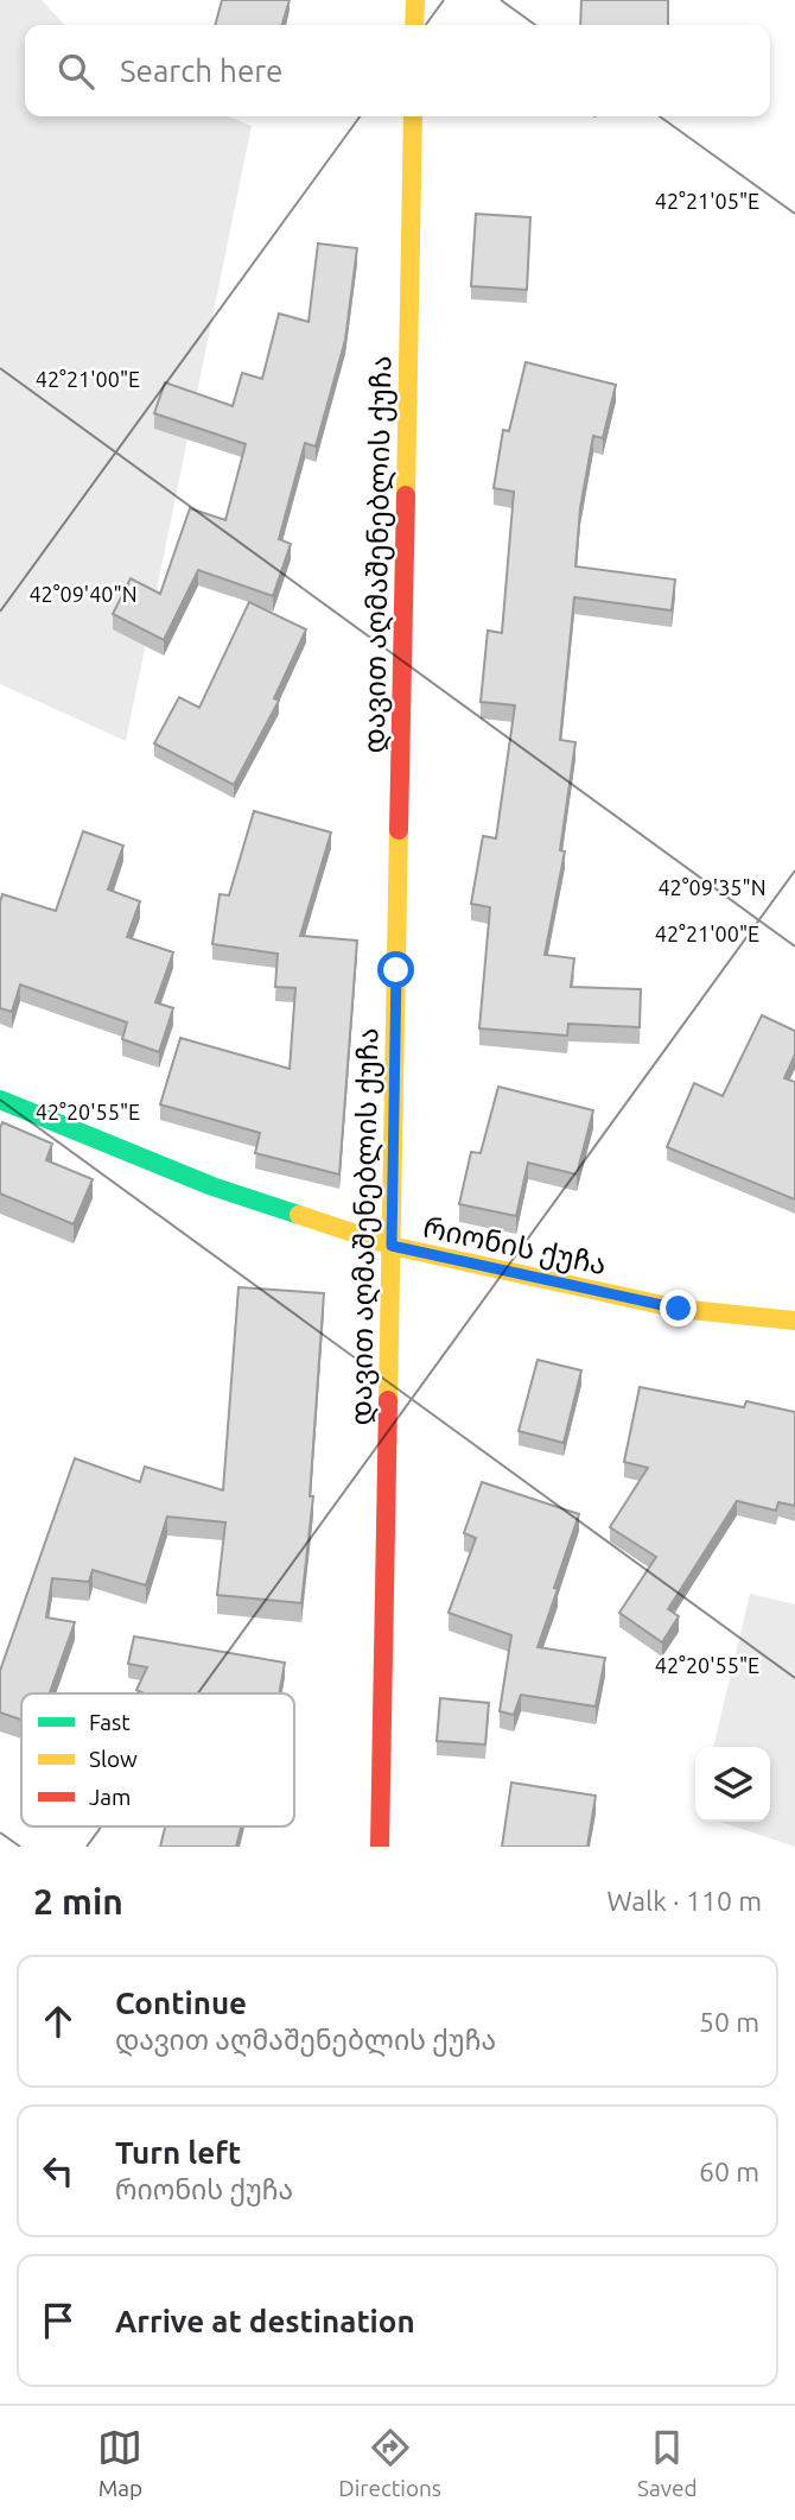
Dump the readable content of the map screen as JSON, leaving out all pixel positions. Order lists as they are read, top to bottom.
{
  "streets": {
    "main road": ["დავით აღმაშენებლის ქუჩა", "რიონის ქუჩა"]
  },
  "crossings": [
    ["დავით აღმაშენებლის ქუჩა", "რიონის ქუჩა"]
  ],
  "legend": ["Fast", "Slow", "Jam"],
  "page": {
    "search": "Search here",
    "heading": ["2 min", "Walk · 110 m"],
    "list": [
      ["Continue", "დავით აღმაშენებლის ქუჩა", "50 m"],
      ["Turn left", "რიონის ქუჩა", "60 m"],
      "Arrive at destination"
    ],
    "nav": ["Map", "Directions", "Saved"]
  },
  "coordinates": [
    "42°21'05\"E",
    "42°21'00\"E",
    "42°09'40\"N",
    "42°09'35\"N",
    "42°20'55\"E"
  ]
}
